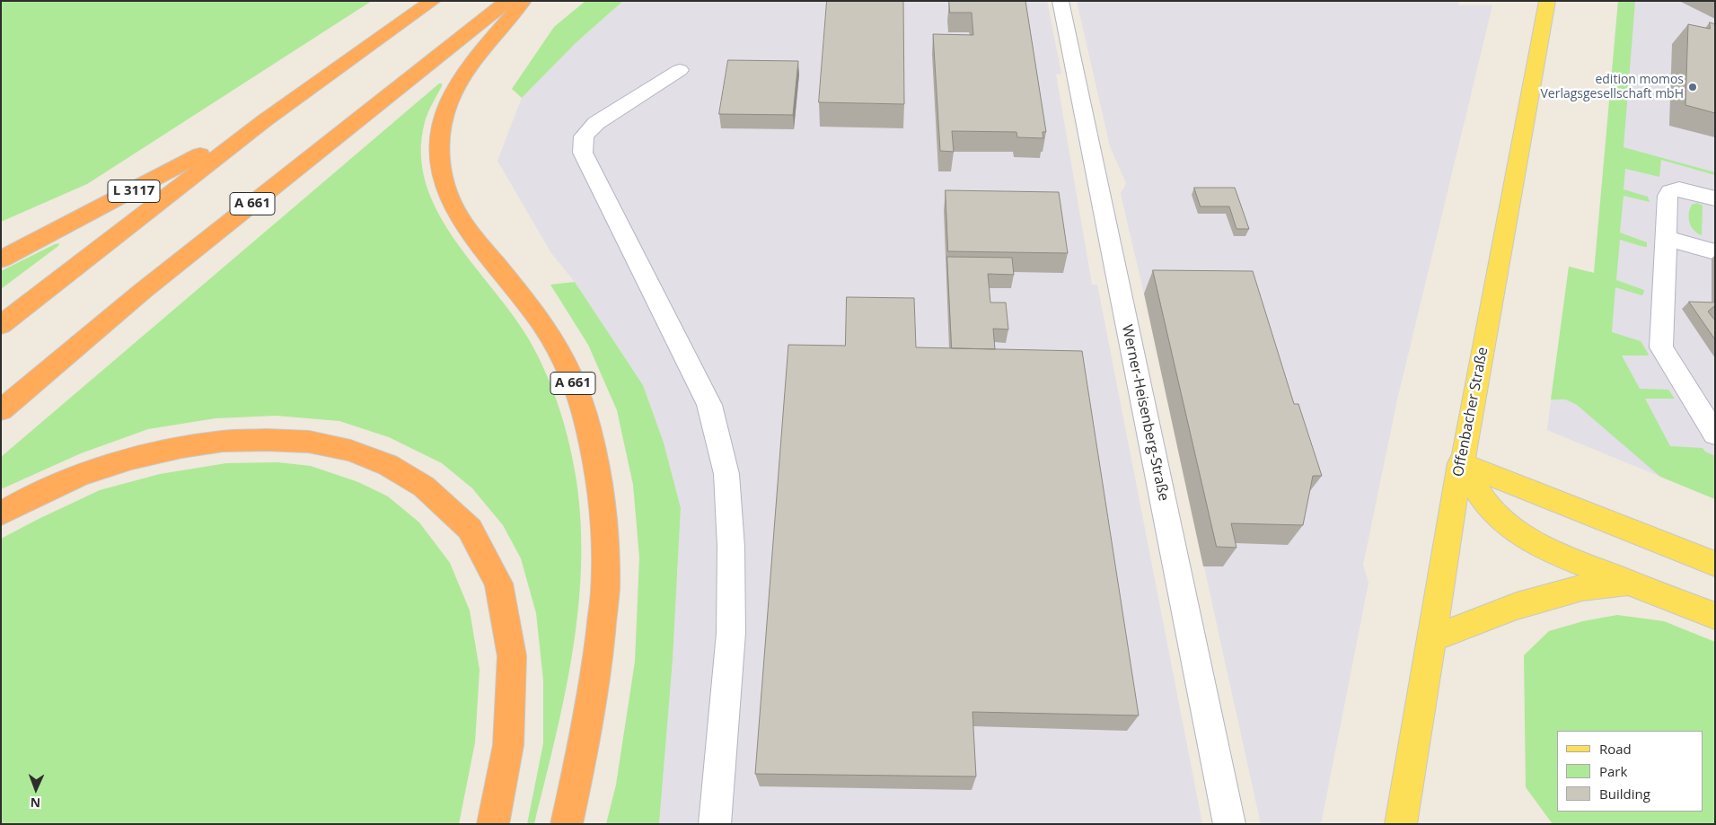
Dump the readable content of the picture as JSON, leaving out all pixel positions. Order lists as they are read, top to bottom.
{
  "streets": {
    "highway": ["L 3117", "A 661"],
    "main road": ["Offenbacher Straße"],
    "street": ["Werner-Heisenberg-Straße"]
  },
  "places": ["edition momos Verlagsgesellschaft mbH"],
  "legend": ["Road", "Park", "Building"],
  "north": "bottom"
}
